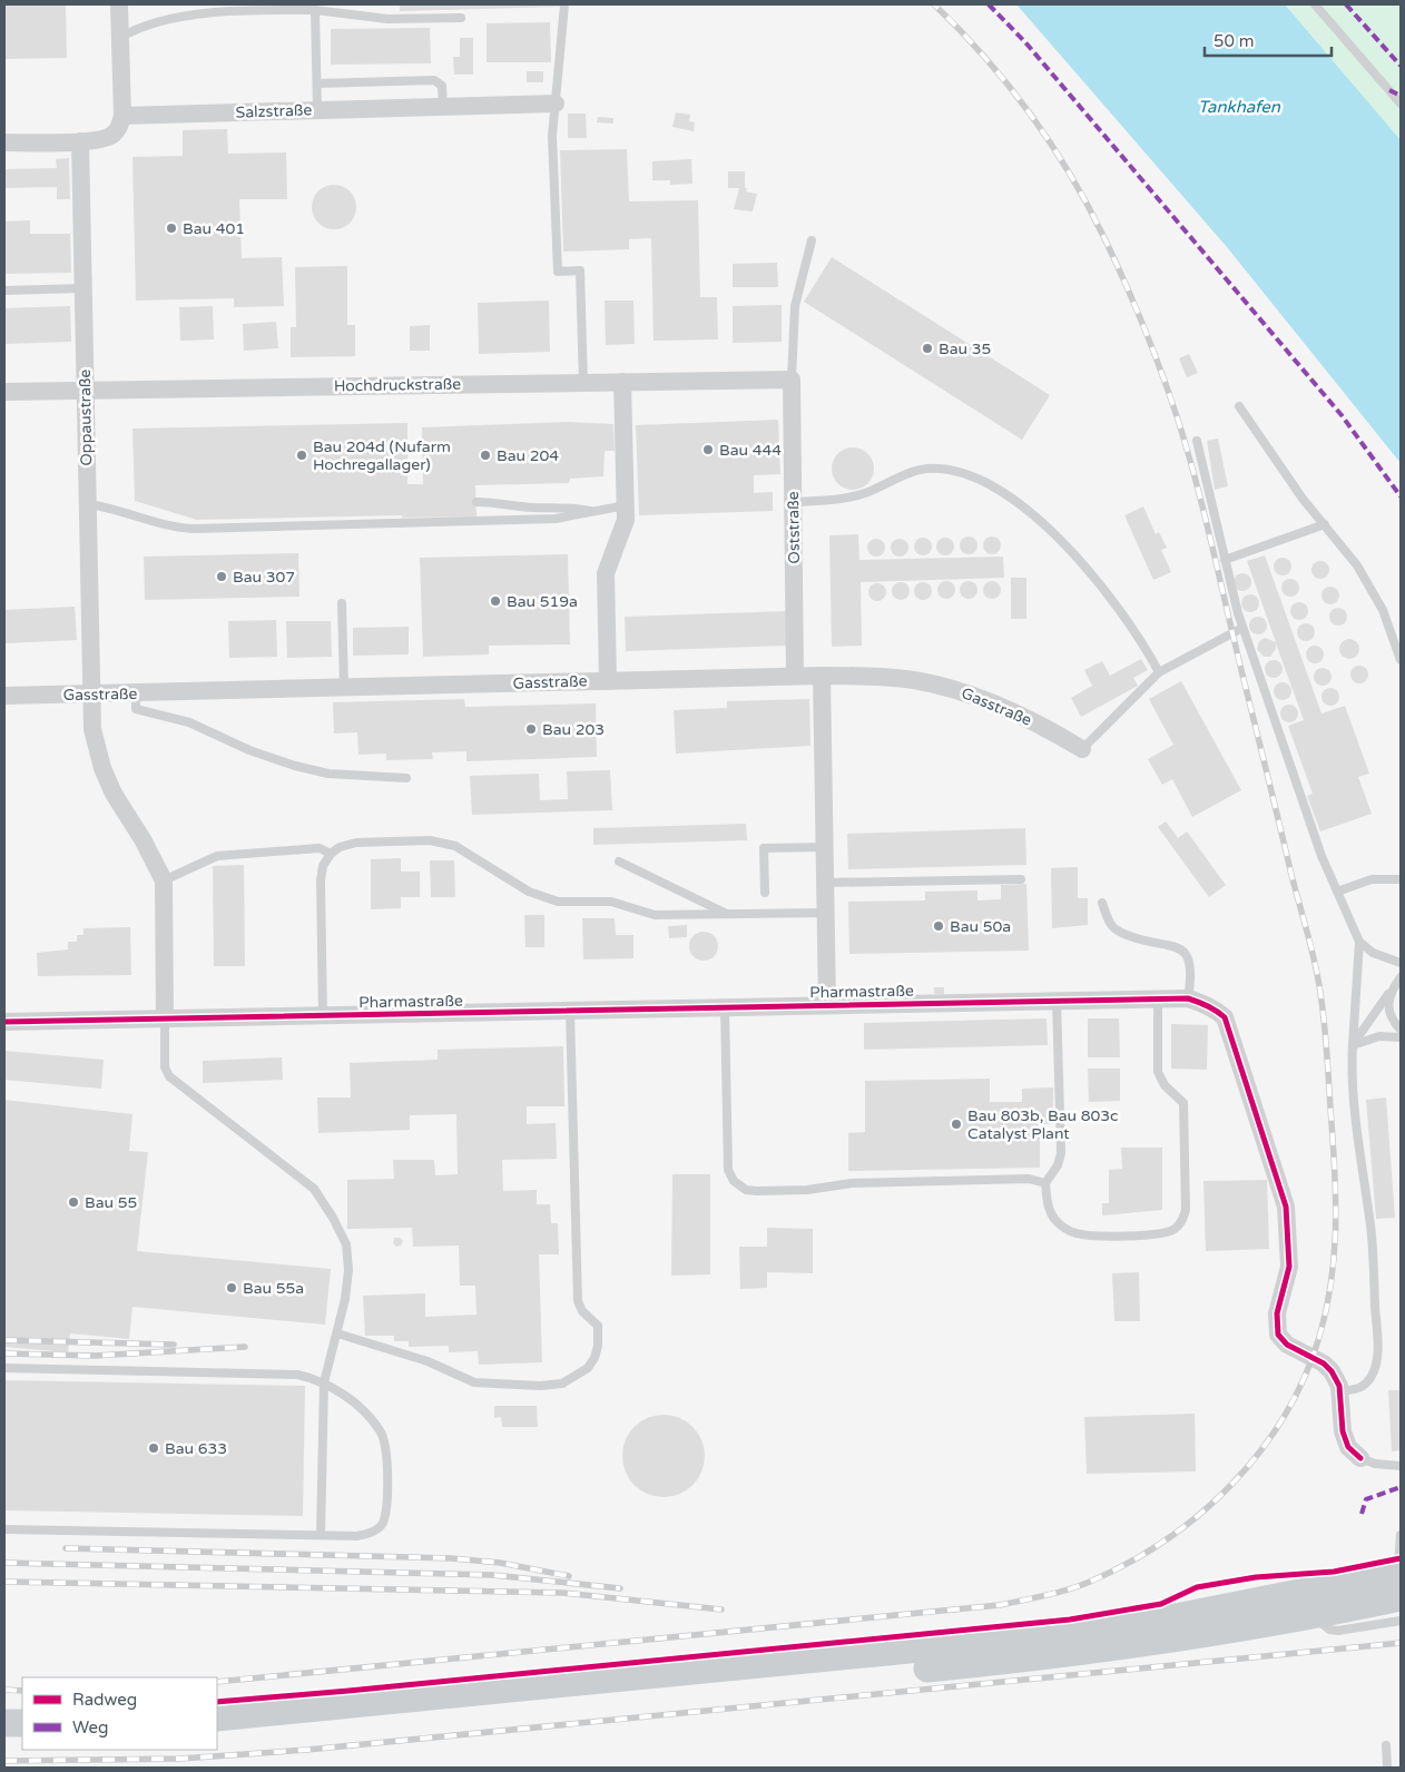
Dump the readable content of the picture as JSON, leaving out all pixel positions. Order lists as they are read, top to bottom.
{
  "streets": {
    "street": [
      "Salzstraße",
      "Hochdruckstraße",
      "Oppaustraße",
      "Oststraße",
      "Gasstraße",
      "Pharmastraße"
    ]
  },
  "crossings": [
    ["Hochdruckstraße", "Oppaustraße"],
    ["Hochdruckstraße", "Oststraße"],
    ["Oppaustraße", "Gasstraße"],
    ["Oststraße", "Gasstraße"]
  ],
  "water": ["Tankhafen"],
  "places": [
    "Bau 401",
    "Bau 35",
    "Bau 444",
    "Bau 204d (Nufarm Hochregallager)",
    "Bau 204",
    "Bau 307",
    "Bau 519a",
    "Bau 203",
    "Bau 50a",
    "Bau 803b, Bau 803c Catalyst Plant",
    "Bau 55",
    "Bau 55a",
    "Bau 633"
  ],
  "legend": ["Radweg", "Weg"],
  "scale_bar": "50 m"
}
